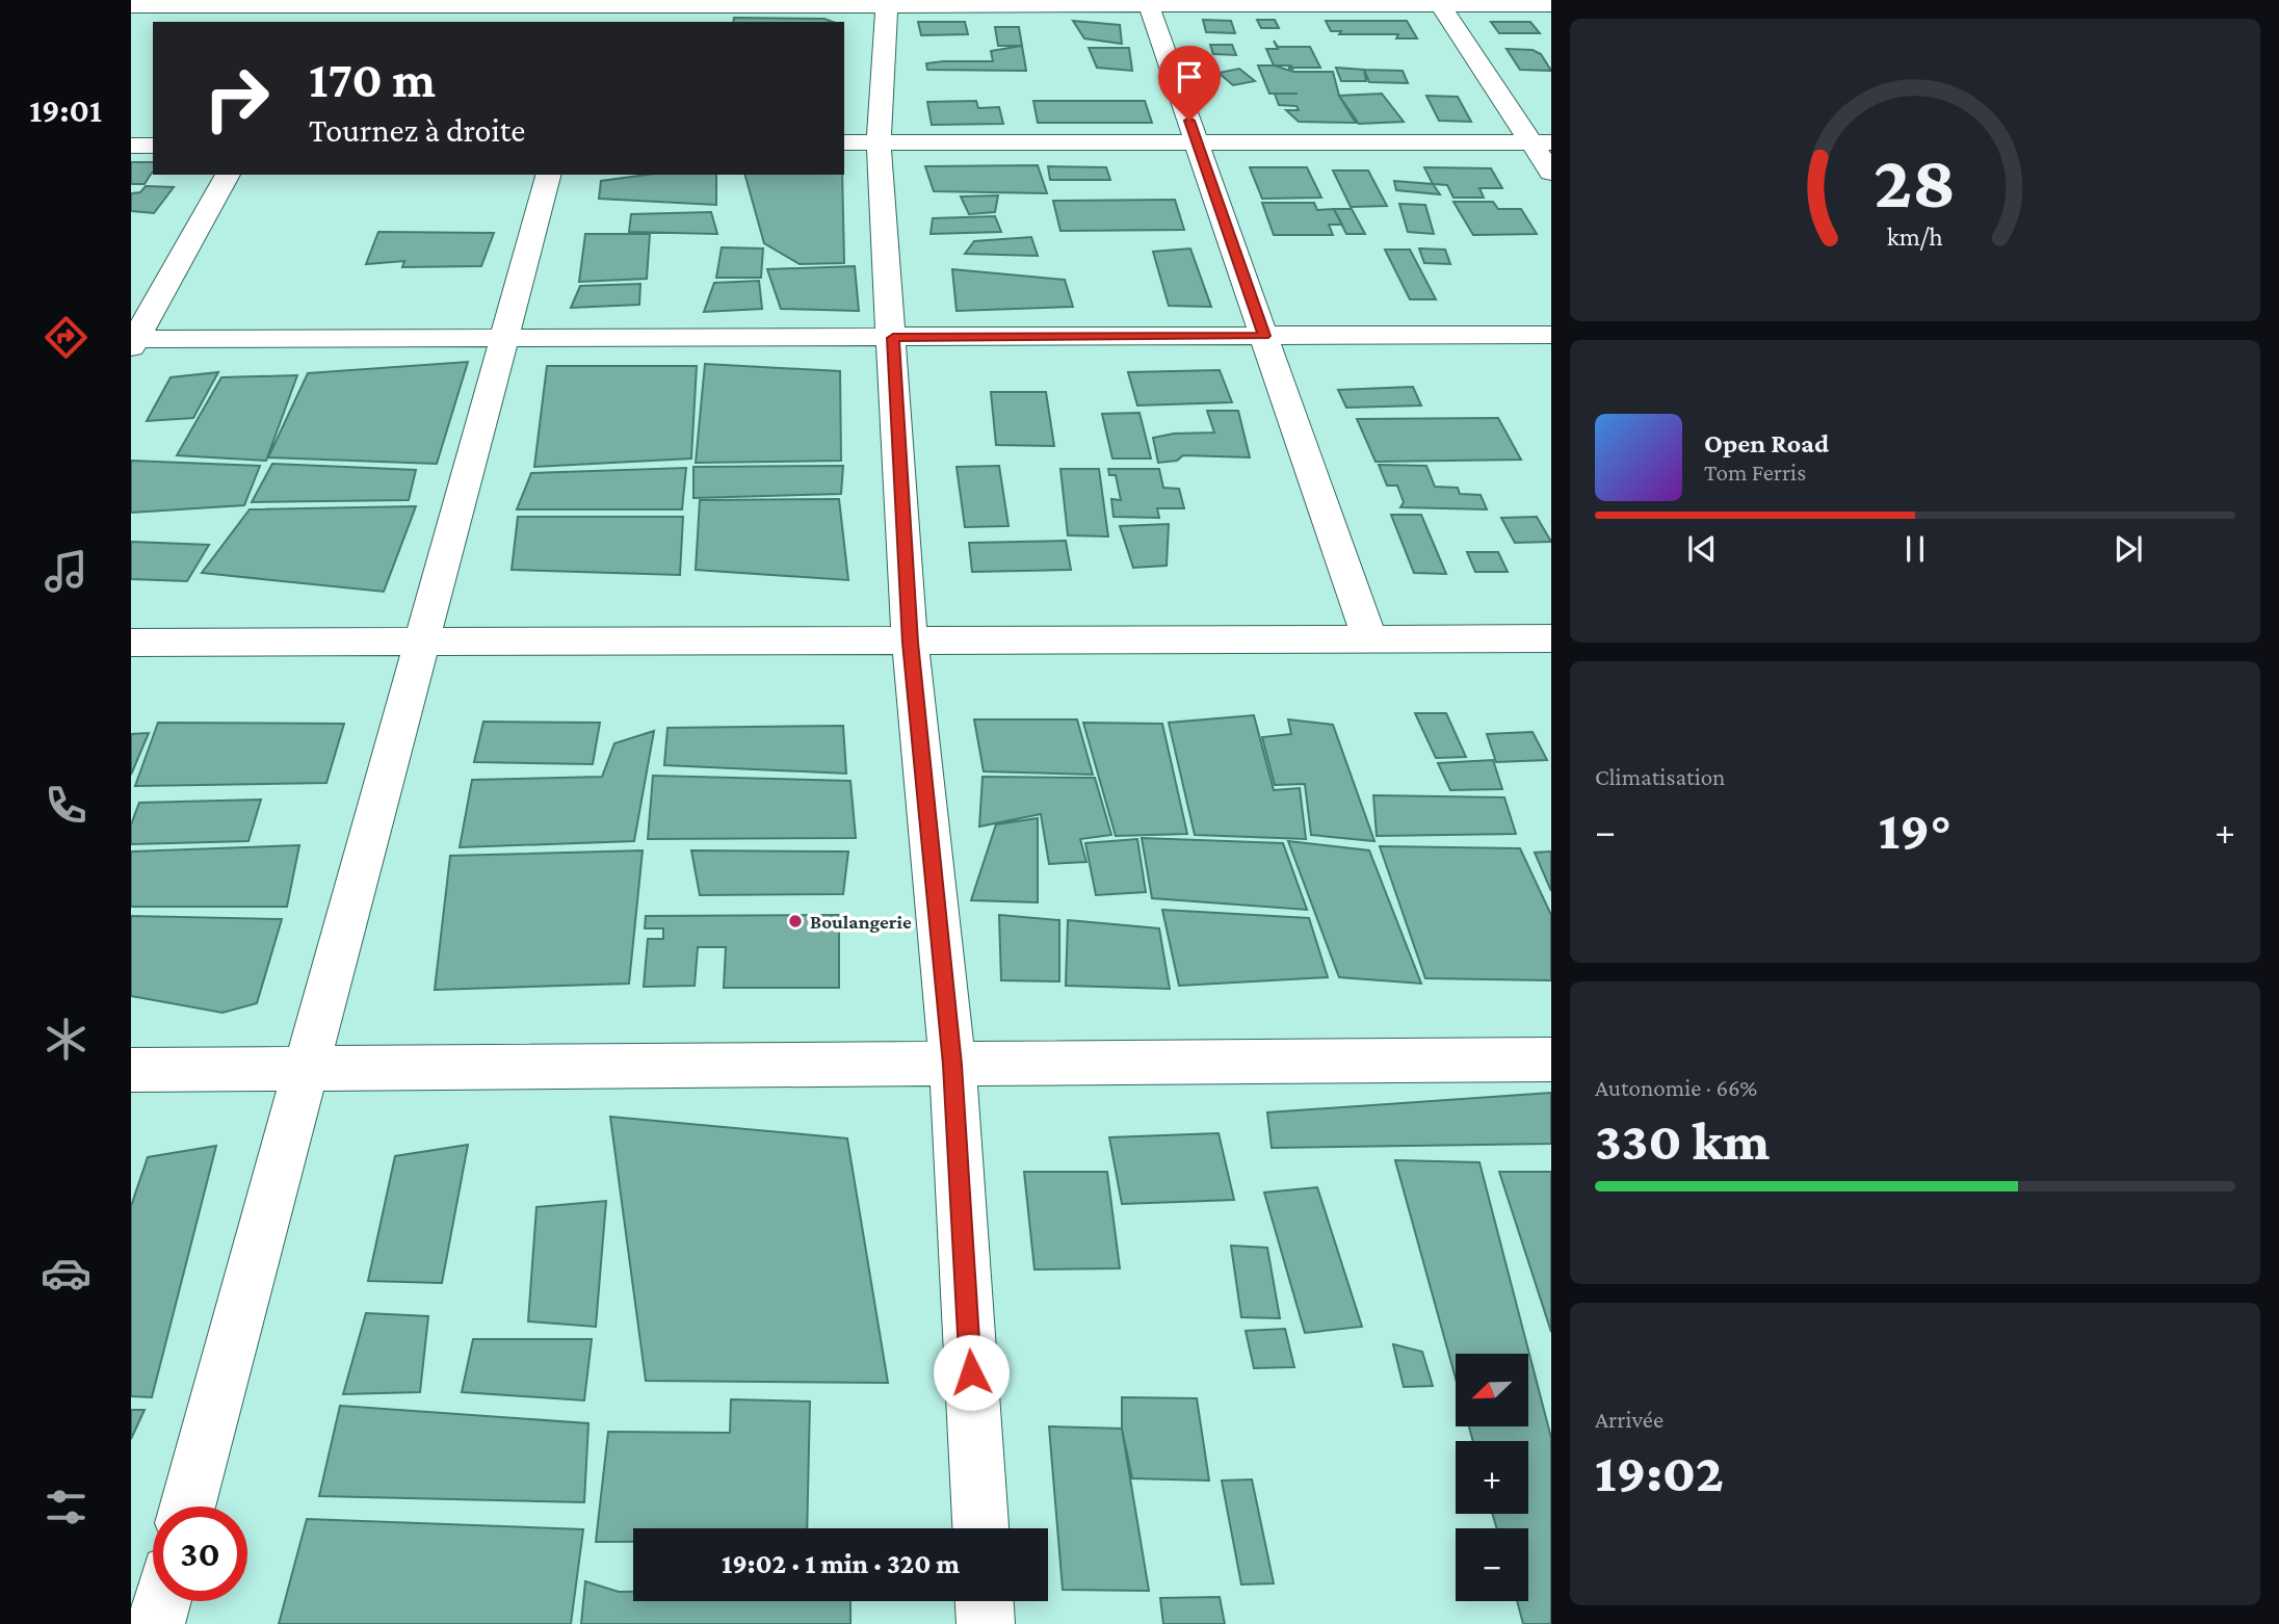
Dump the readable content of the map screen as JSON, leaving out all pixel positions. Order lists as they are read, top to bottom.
{
  "places": ["Boulangerie"],
  "north": "bottom left",
  "page": {
    "tabs": "19:01",
    "turn": ["170 m", "Tournez à droite"],
    "song": ["Open Road", "Tom Ferris"],
    "tile": [
      "Climatisation",
      ["Autonomie · 66%", "330 km"],
      ["Arrivée", "19:02"]
    ],
    "heat": ["−", "19°", "+"],
    "map_buttons": ["+", "−"],
    "limit": "30",
    "trip": "19:02 · 1 min · 320 m",
    "gauge": ["28", "km/h"]
  }
}
